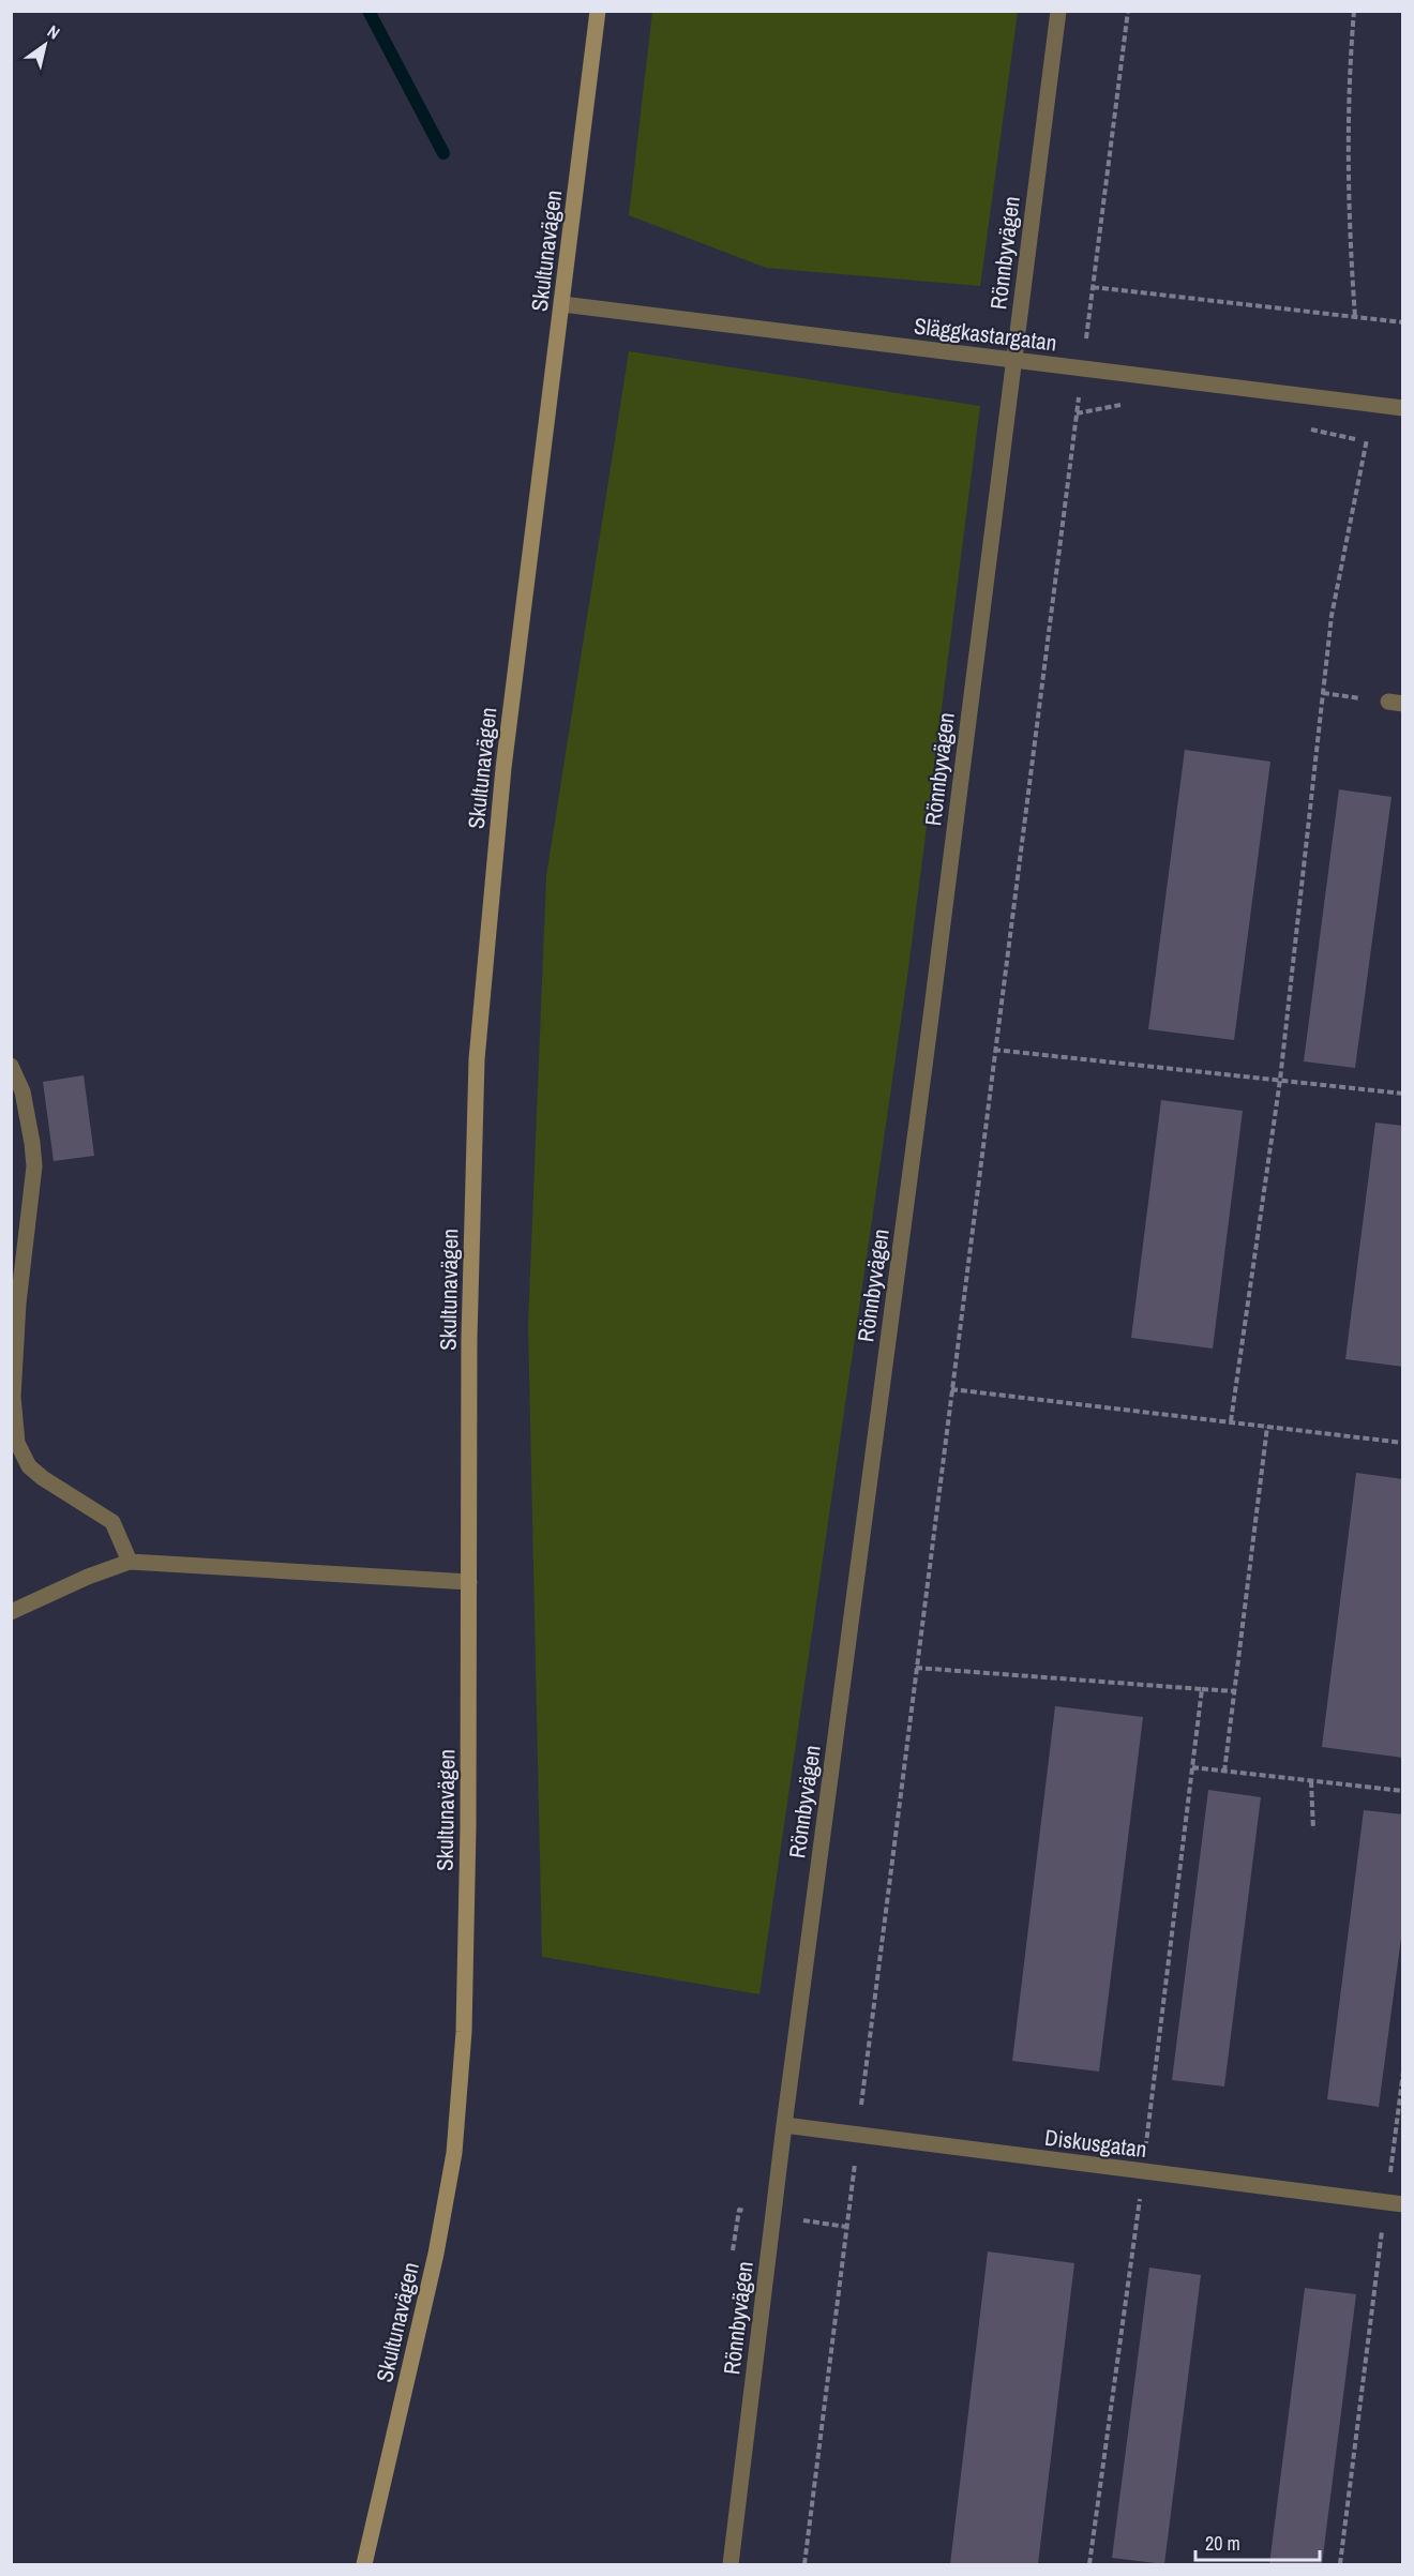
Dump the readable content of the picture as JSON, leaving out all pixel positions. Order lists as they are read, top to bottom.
{
  "streets": {
    "main road": ["Skultunavägen"],
    "street": ["Rönnbyvägen", "Släggkastargatan", "Diskusgatan"]
  },
  "crossings": [
    ["Skultunavägen", "Släggkastargatan"],
    ["Rönnbyvägen", "Släggkastargatan"],
    ["Rönnbyvägen", "Diskusgatan"]
  ],
  "scale_bar": "20 m",
  "north": "top right"
}
